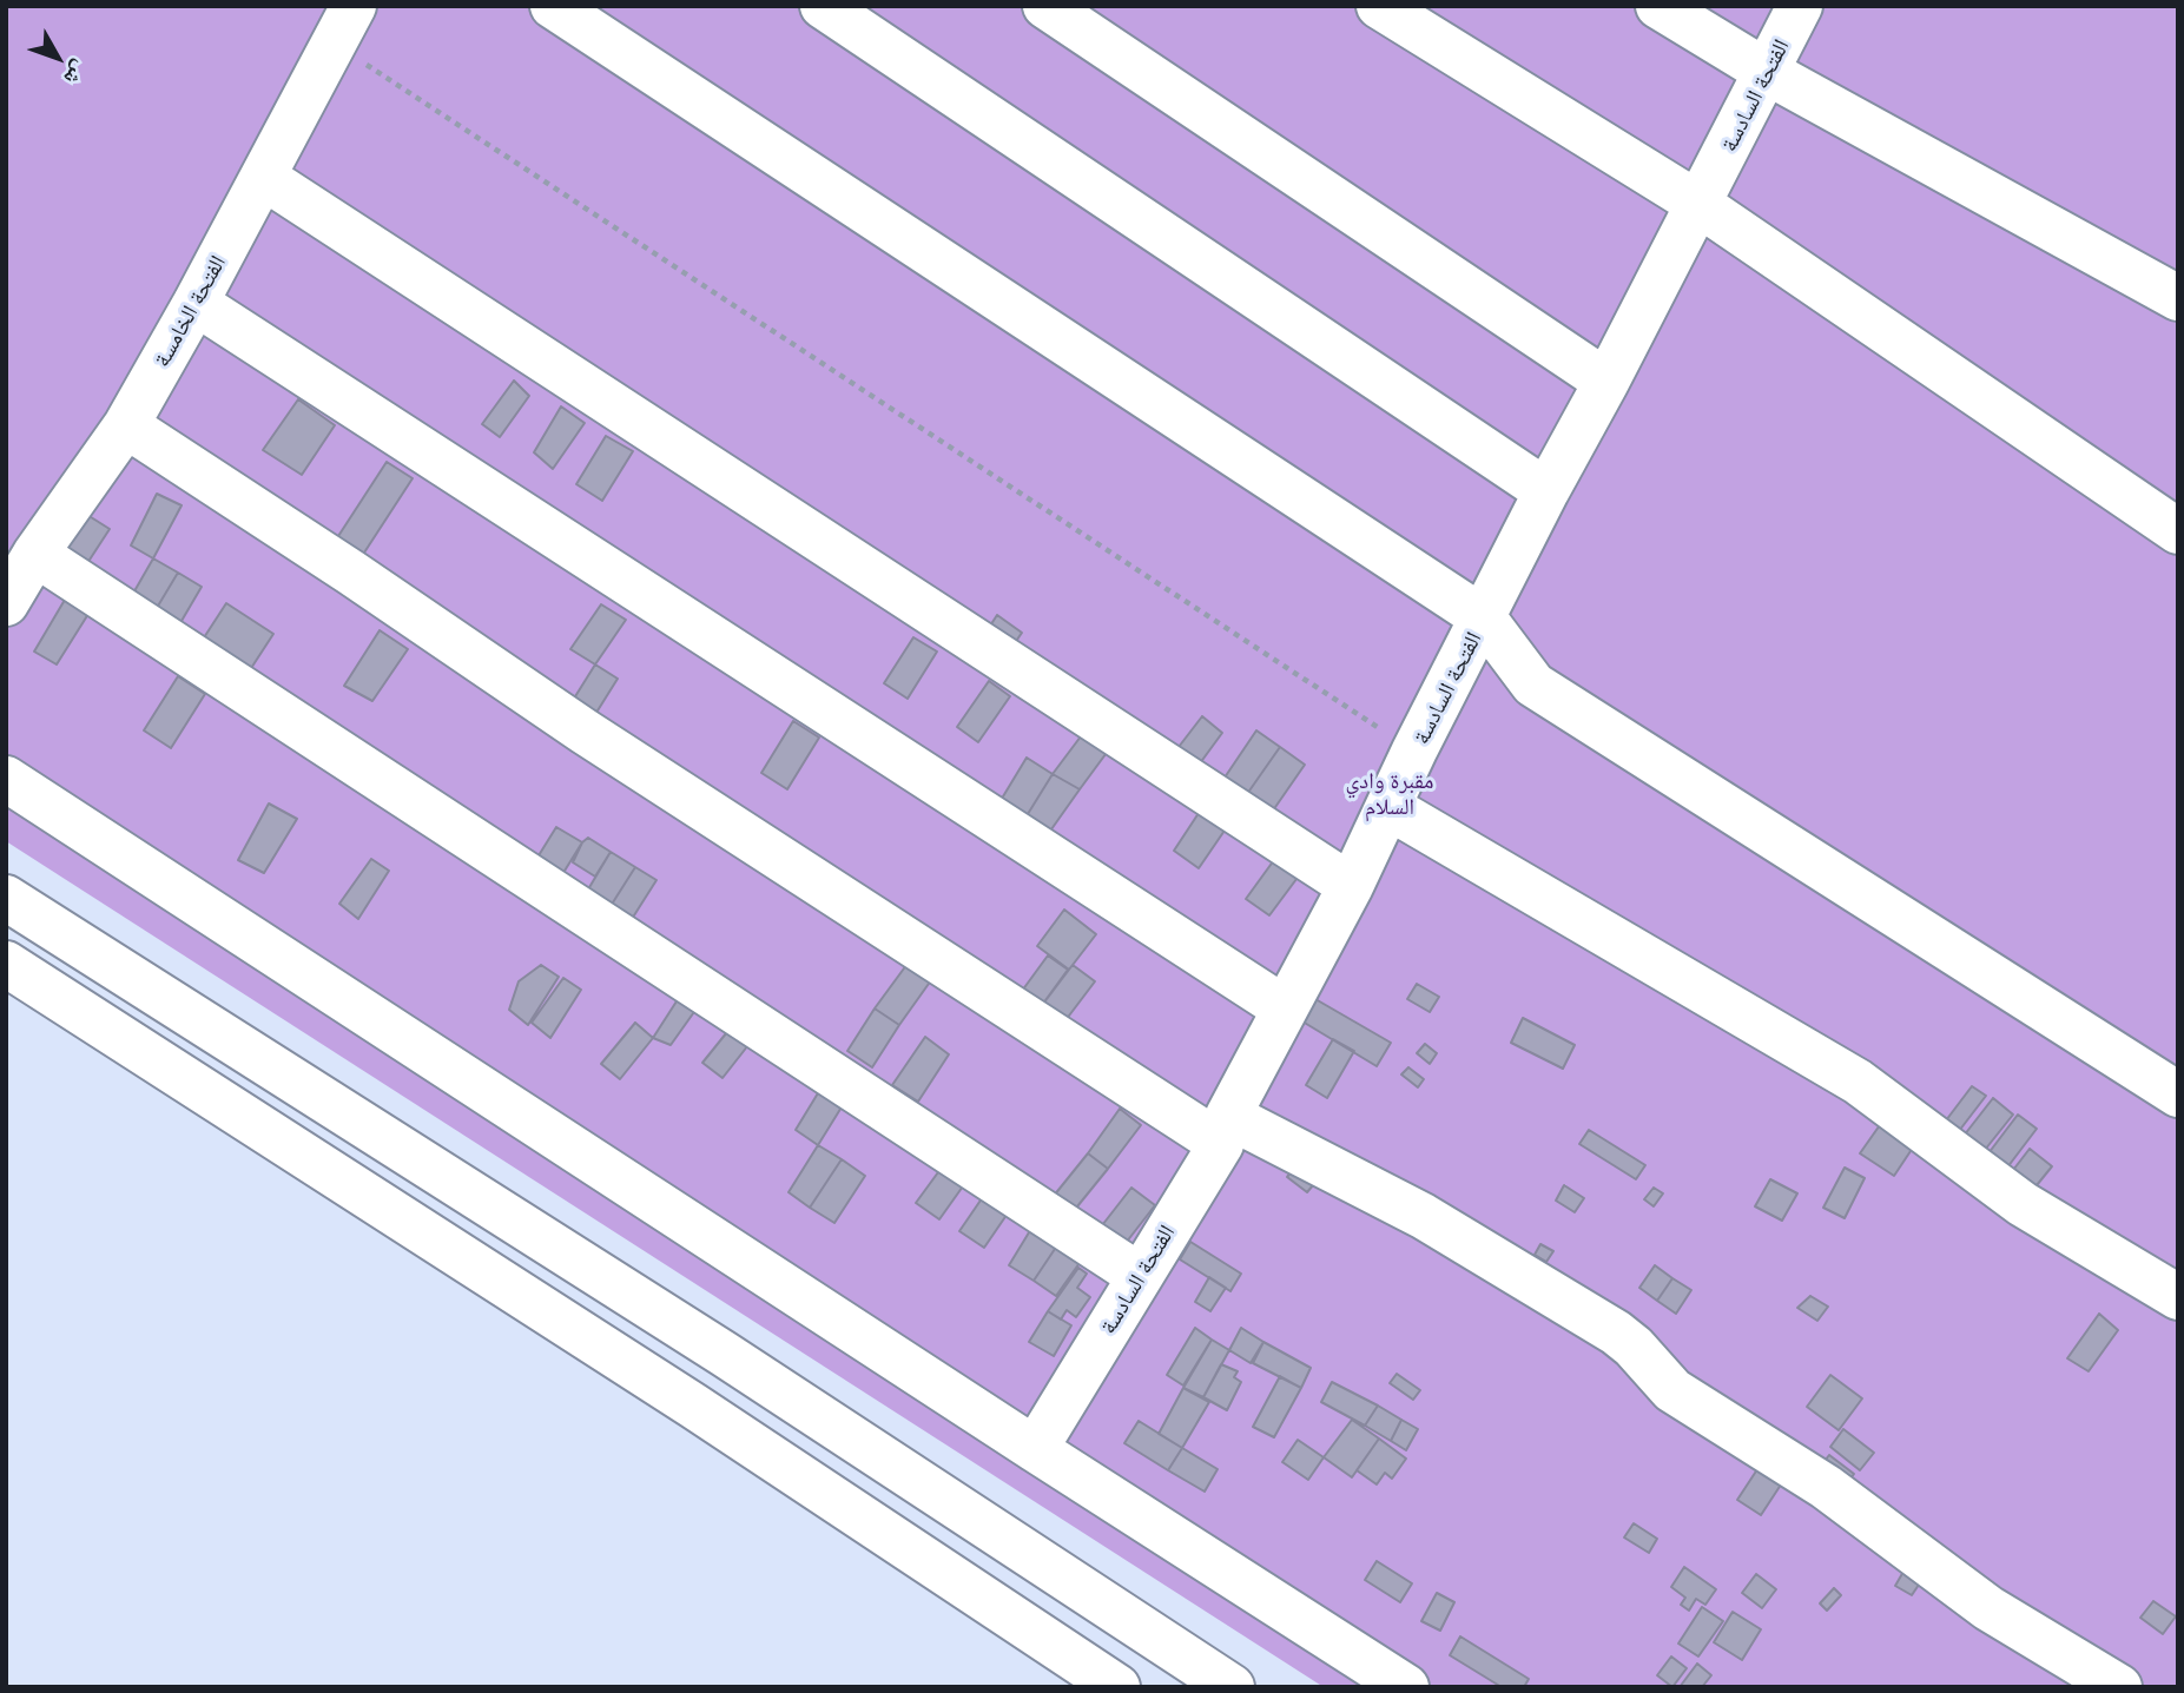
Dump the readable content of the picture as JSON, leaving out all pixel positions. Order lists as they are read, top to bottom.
{
  "streets": {
    "main road": ["الفتحة السادسة", "الفتحة الخامسة"]
  },
  "parks": ["مقبرة وادي السلام"],
  "north": "bottom right"
}
